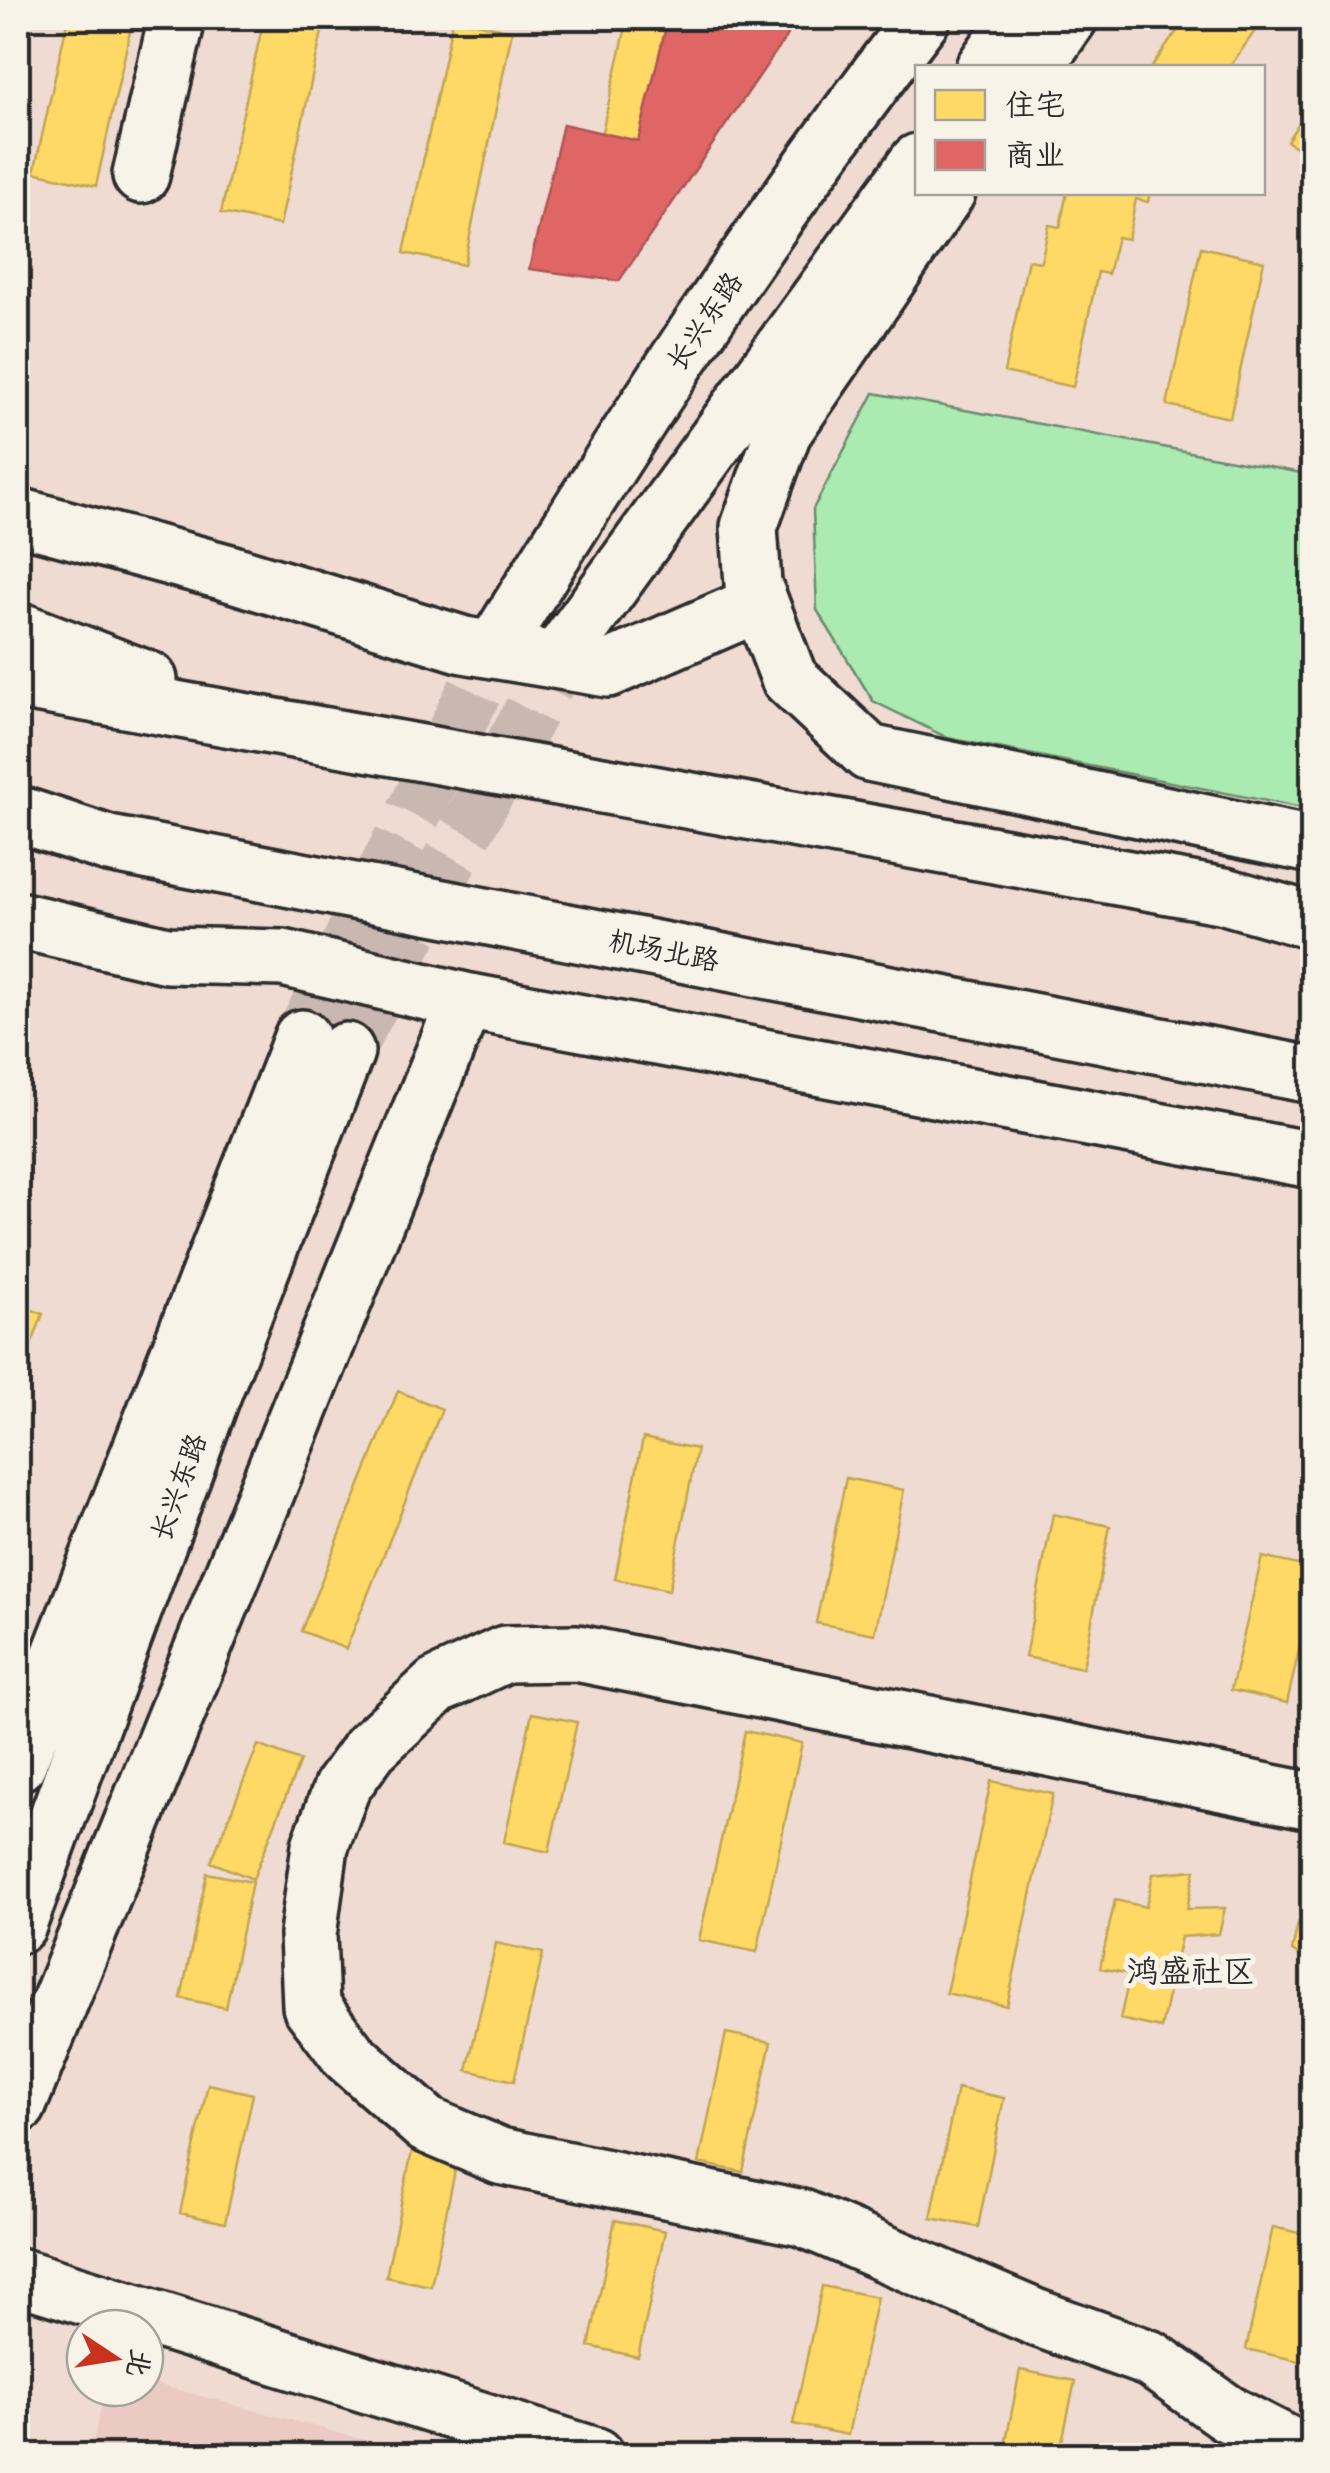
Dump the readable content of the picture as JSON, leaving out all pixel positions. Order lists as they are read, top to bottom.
{
  "streets": {
    "main road": ["长兴东路", "机场北路"]
  },
  "districts": ["鸿盛社区"],
  "legend": ["住宅", "商业"],
  "north": "right"
}
